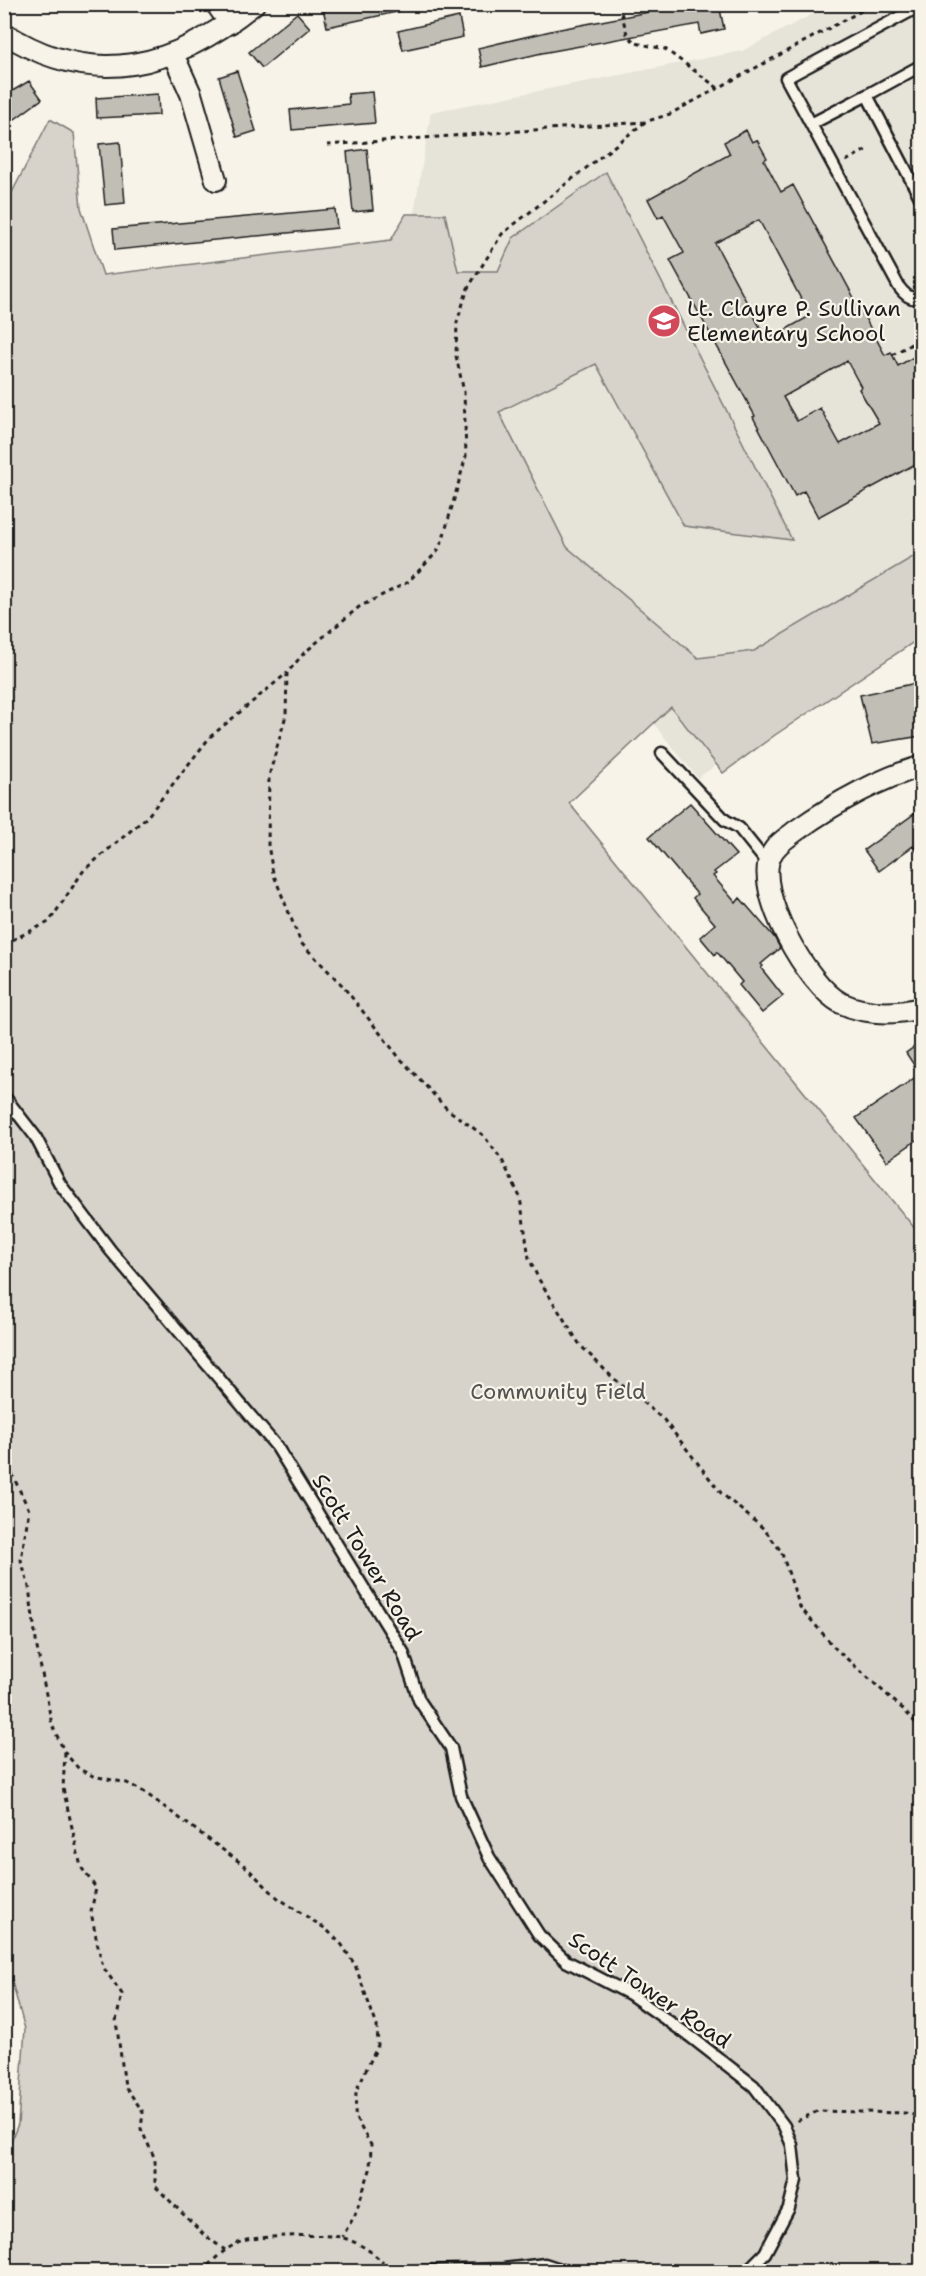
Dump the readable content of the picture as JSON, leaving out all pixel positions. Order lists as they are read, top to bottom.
{
  "streets": {
    "lane": ["Scott Tower Road"]
  },
  "parks": ["Community Field"],
  "places": {
    "school or university": ["Lt. Clayre P. Sullivan Elementary School"]
  }
}
